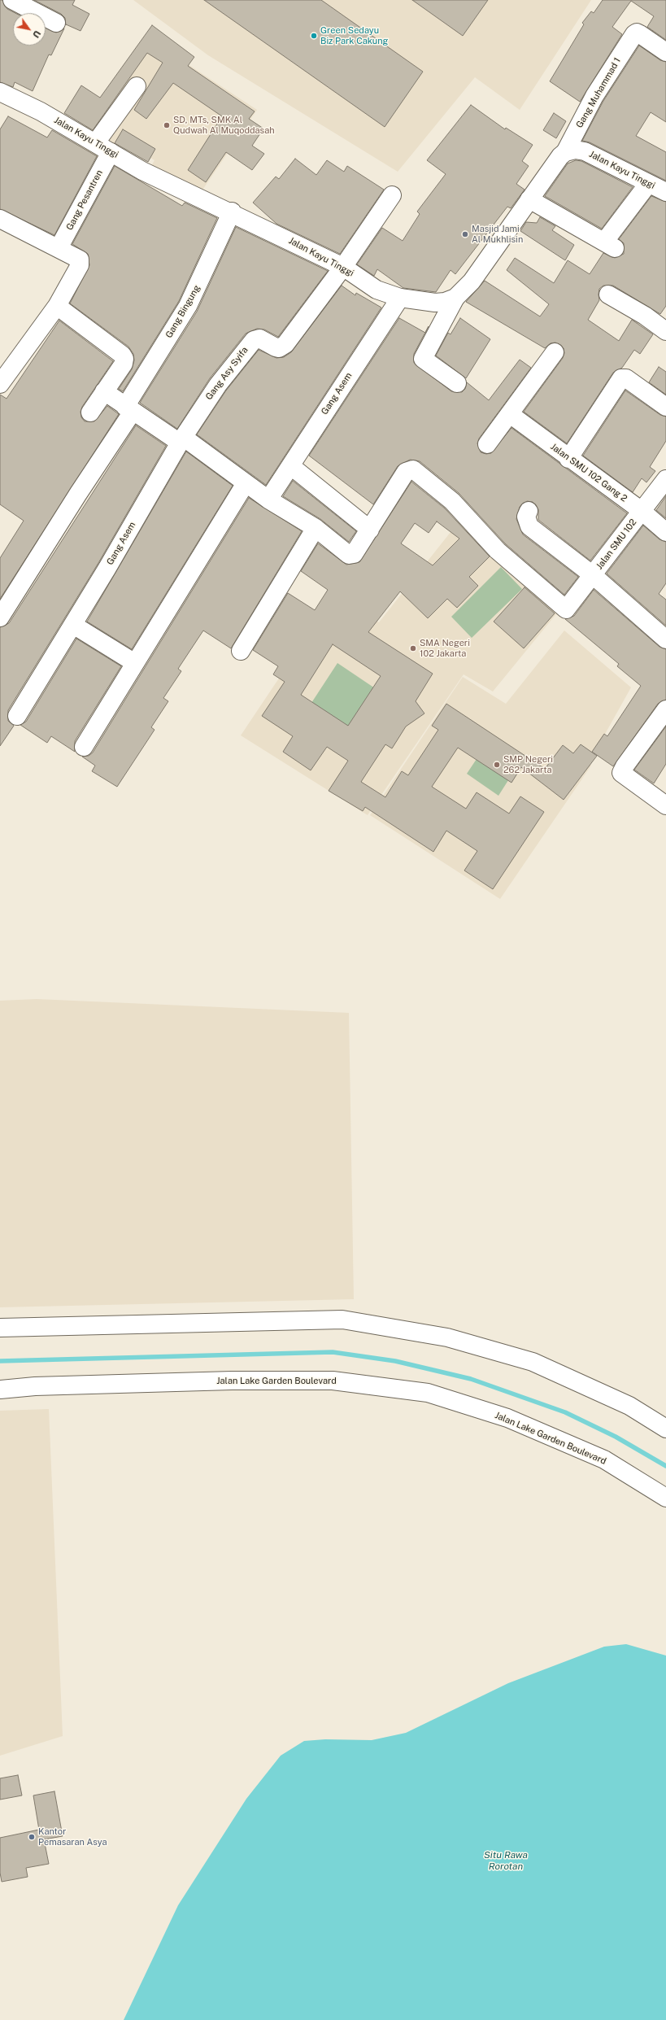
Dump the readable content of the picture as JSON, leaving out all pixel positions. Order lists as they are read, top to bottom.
{
  "streets": {
    "street": [
      "Gang Muhammad 1",
      "Jalan Kayu Tinggi",
      "Gang Pesantren",
      "Gang Bingung",
      "Gang Asy Syifa",
      "Gang Asem",
      "Jalan SMU 102 Gang 2",
      "Jalan SMU 102",
      "Jalan Lake Garden Boulevard"
    ]
  },
  "crossings": [
    ["Gang Muhammad 1", "Jalan Kayu Tinggi"],
    ["Jalan Kayu Tinggi", "Gang Pesantren"],
    ["Jalan Kayu Tinggi", "Gang Bingung"],
    ["Jalan Kayu Tinggi", "Gang Asy Syifa"],
    ["Jalan Kayu Tinggi", "Gang Asem"],
    ["Gang Asy Syifa", "Gang Asem"],
    ["Jalan SMU 102 Gang 2", "Jalan SMU 102"]
  ],
  "water": ["Situ Rawa Rorotan"],
  "places": [
    "Green Sedayu Biz Park Cakung",
    "SD, MTs, SMK Al Qudwah Al Muqoddasah",
    "Masjid Jami Al Mukhlisin",
    "SMA Negeri 102 Jakarta",
    "SMP Negeri 262 Jakarta",
    "Kantor Pemasaran Asya"
  ],
  "north": "bottom right"
}
